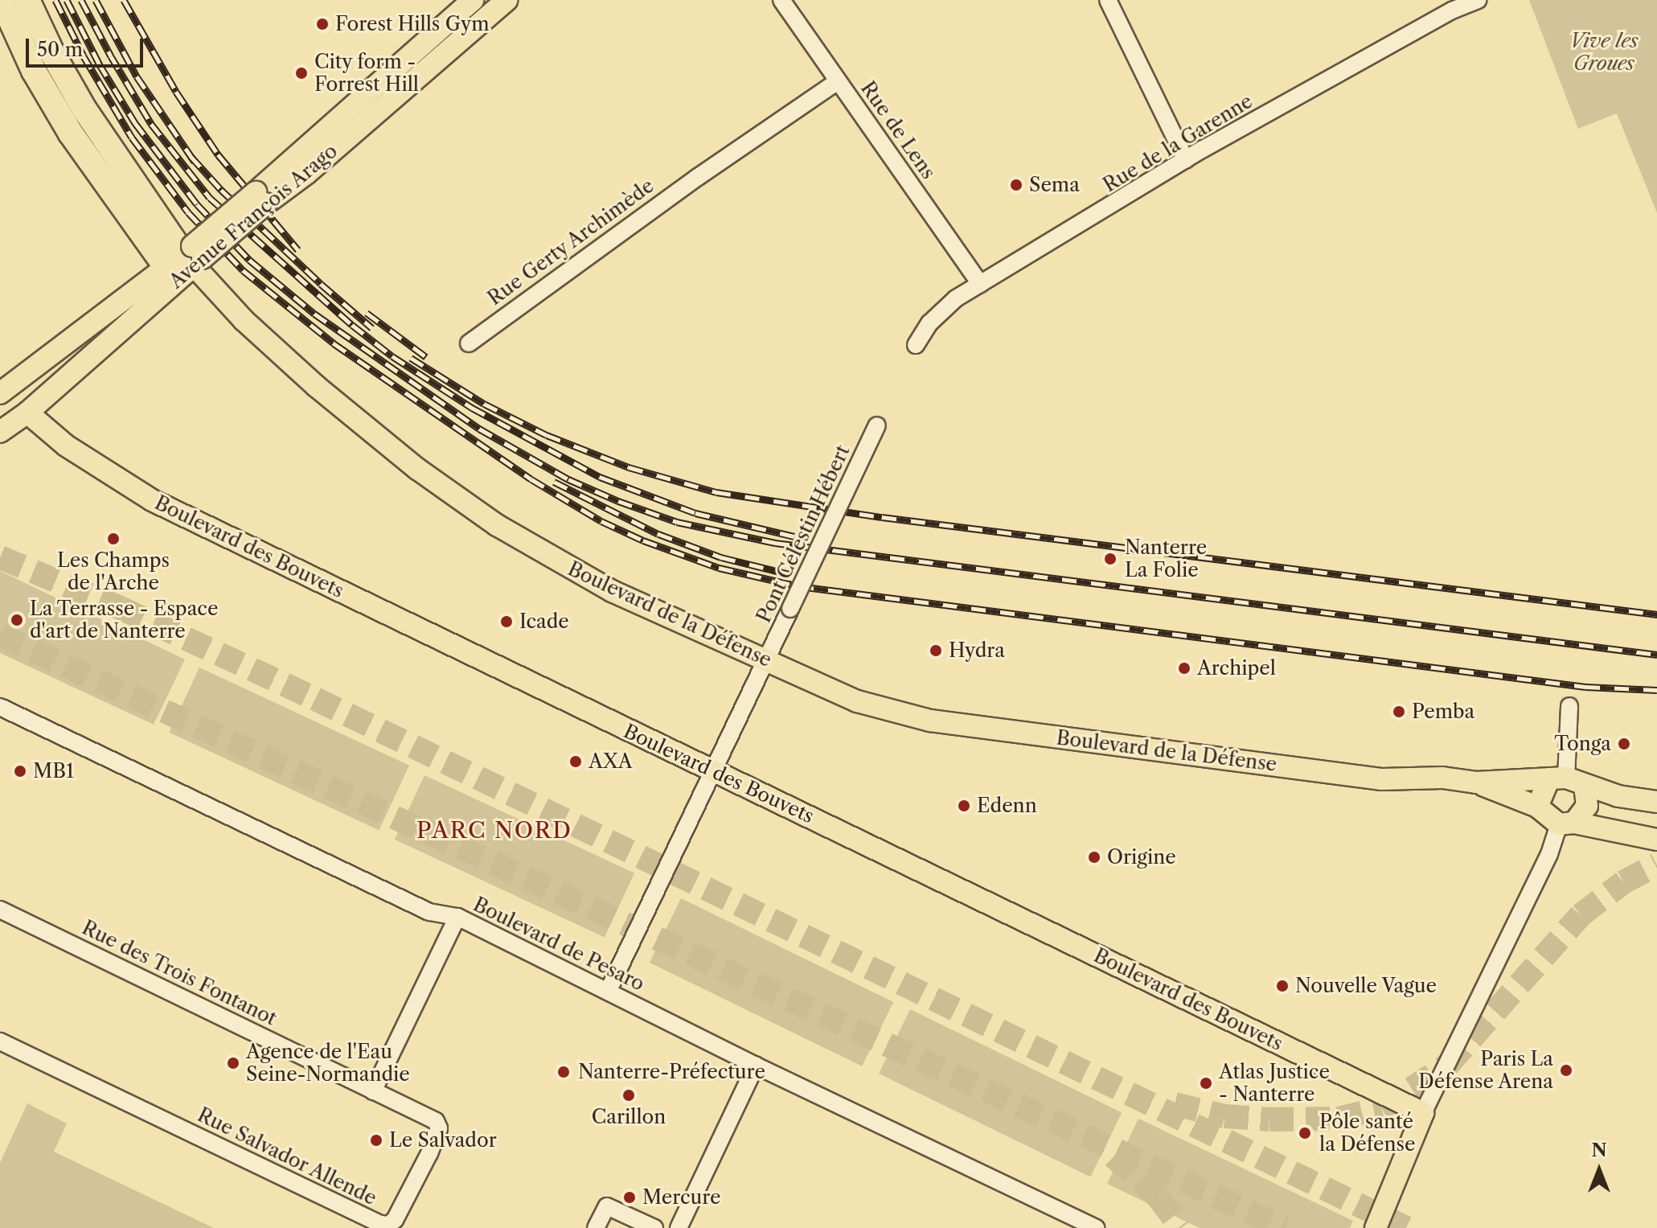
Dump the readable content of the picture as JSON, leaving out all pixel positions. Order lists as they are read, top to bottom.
{
  "streets": {
    "highway": ["Boulevard de la Défense"],
    "main road": ["Avenue François Arago", "Boulevard des Bouvets"],
    "street": [
      "Rue de Lens",
      "Rue de la Garenne",
      "Rue Gerty Archimède",
      "Pont Célestin Hébert",
      "Boulevard de Pesaro",
      "Rue des Trois Fontanot",
      "Rue Salvador Allende"
    ]
  },
  "crossings": [
    ["Rue de Lens", "Rue de la Garenne"],
    ["Rue de Lens", "Rue Gerty Archimède"],
    ["Avenue François Arago", "Boulevard des Bouvets"],
    ["Avenue François Arago", "Boulevard de la Défense"],
    ["Pont Célestin Hébert", "Boulevard des Bouvets"],
    ["Pont Célestin Hébert", "Boulevard de la Défense"],
    ["Pont Célestin Hébert", "Boulevard de Pesaro"],
    ["Rue des Trois Fontanot", "Rue Salvador Allende"]
  ],
  "districts": ["PARC NORD"],
  "parks": ["Vive les Groues"],
  "places": [
    "Forest Hills Gym",
    "City form - Forrest Hill",
    "Sema",
    "Les Champs de l'Arche",
    "Nanterre La Folie",
    "La Terrasse - Espace d'art de Nanterre",
    "Icade",
    "Hydra",
    "Archipel",
    "Pemba",
    "Tonga",
    "AXA",
    "MB1",
    "Edenn",
    "Origine",
    "Nouvelle Vague",
    "Agence de l'Eau Seine-Normandie",
    "Paris La Défense Arena",
    "Nanterre-Préfecture",
    "Atlas Justice - Nanterre",
    "Carillon",
    "Pôle santé la Défense",
    "Le Salvador",
    "Mercure"
  ],
  "scale_bar": "50 m",
  "north": "top"
}
